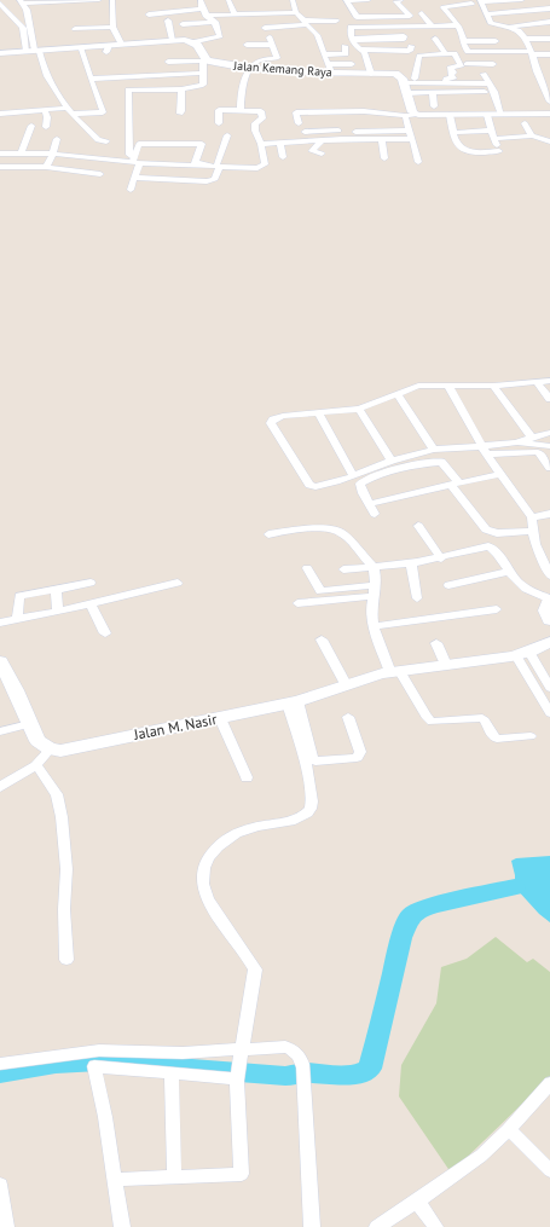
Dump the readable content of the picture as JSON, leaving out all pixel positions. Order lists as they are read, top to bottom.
{
  "streets": {
    "street": ["Jalan Kemang Raya", "Jalan M. Nasir"]
  }
}
